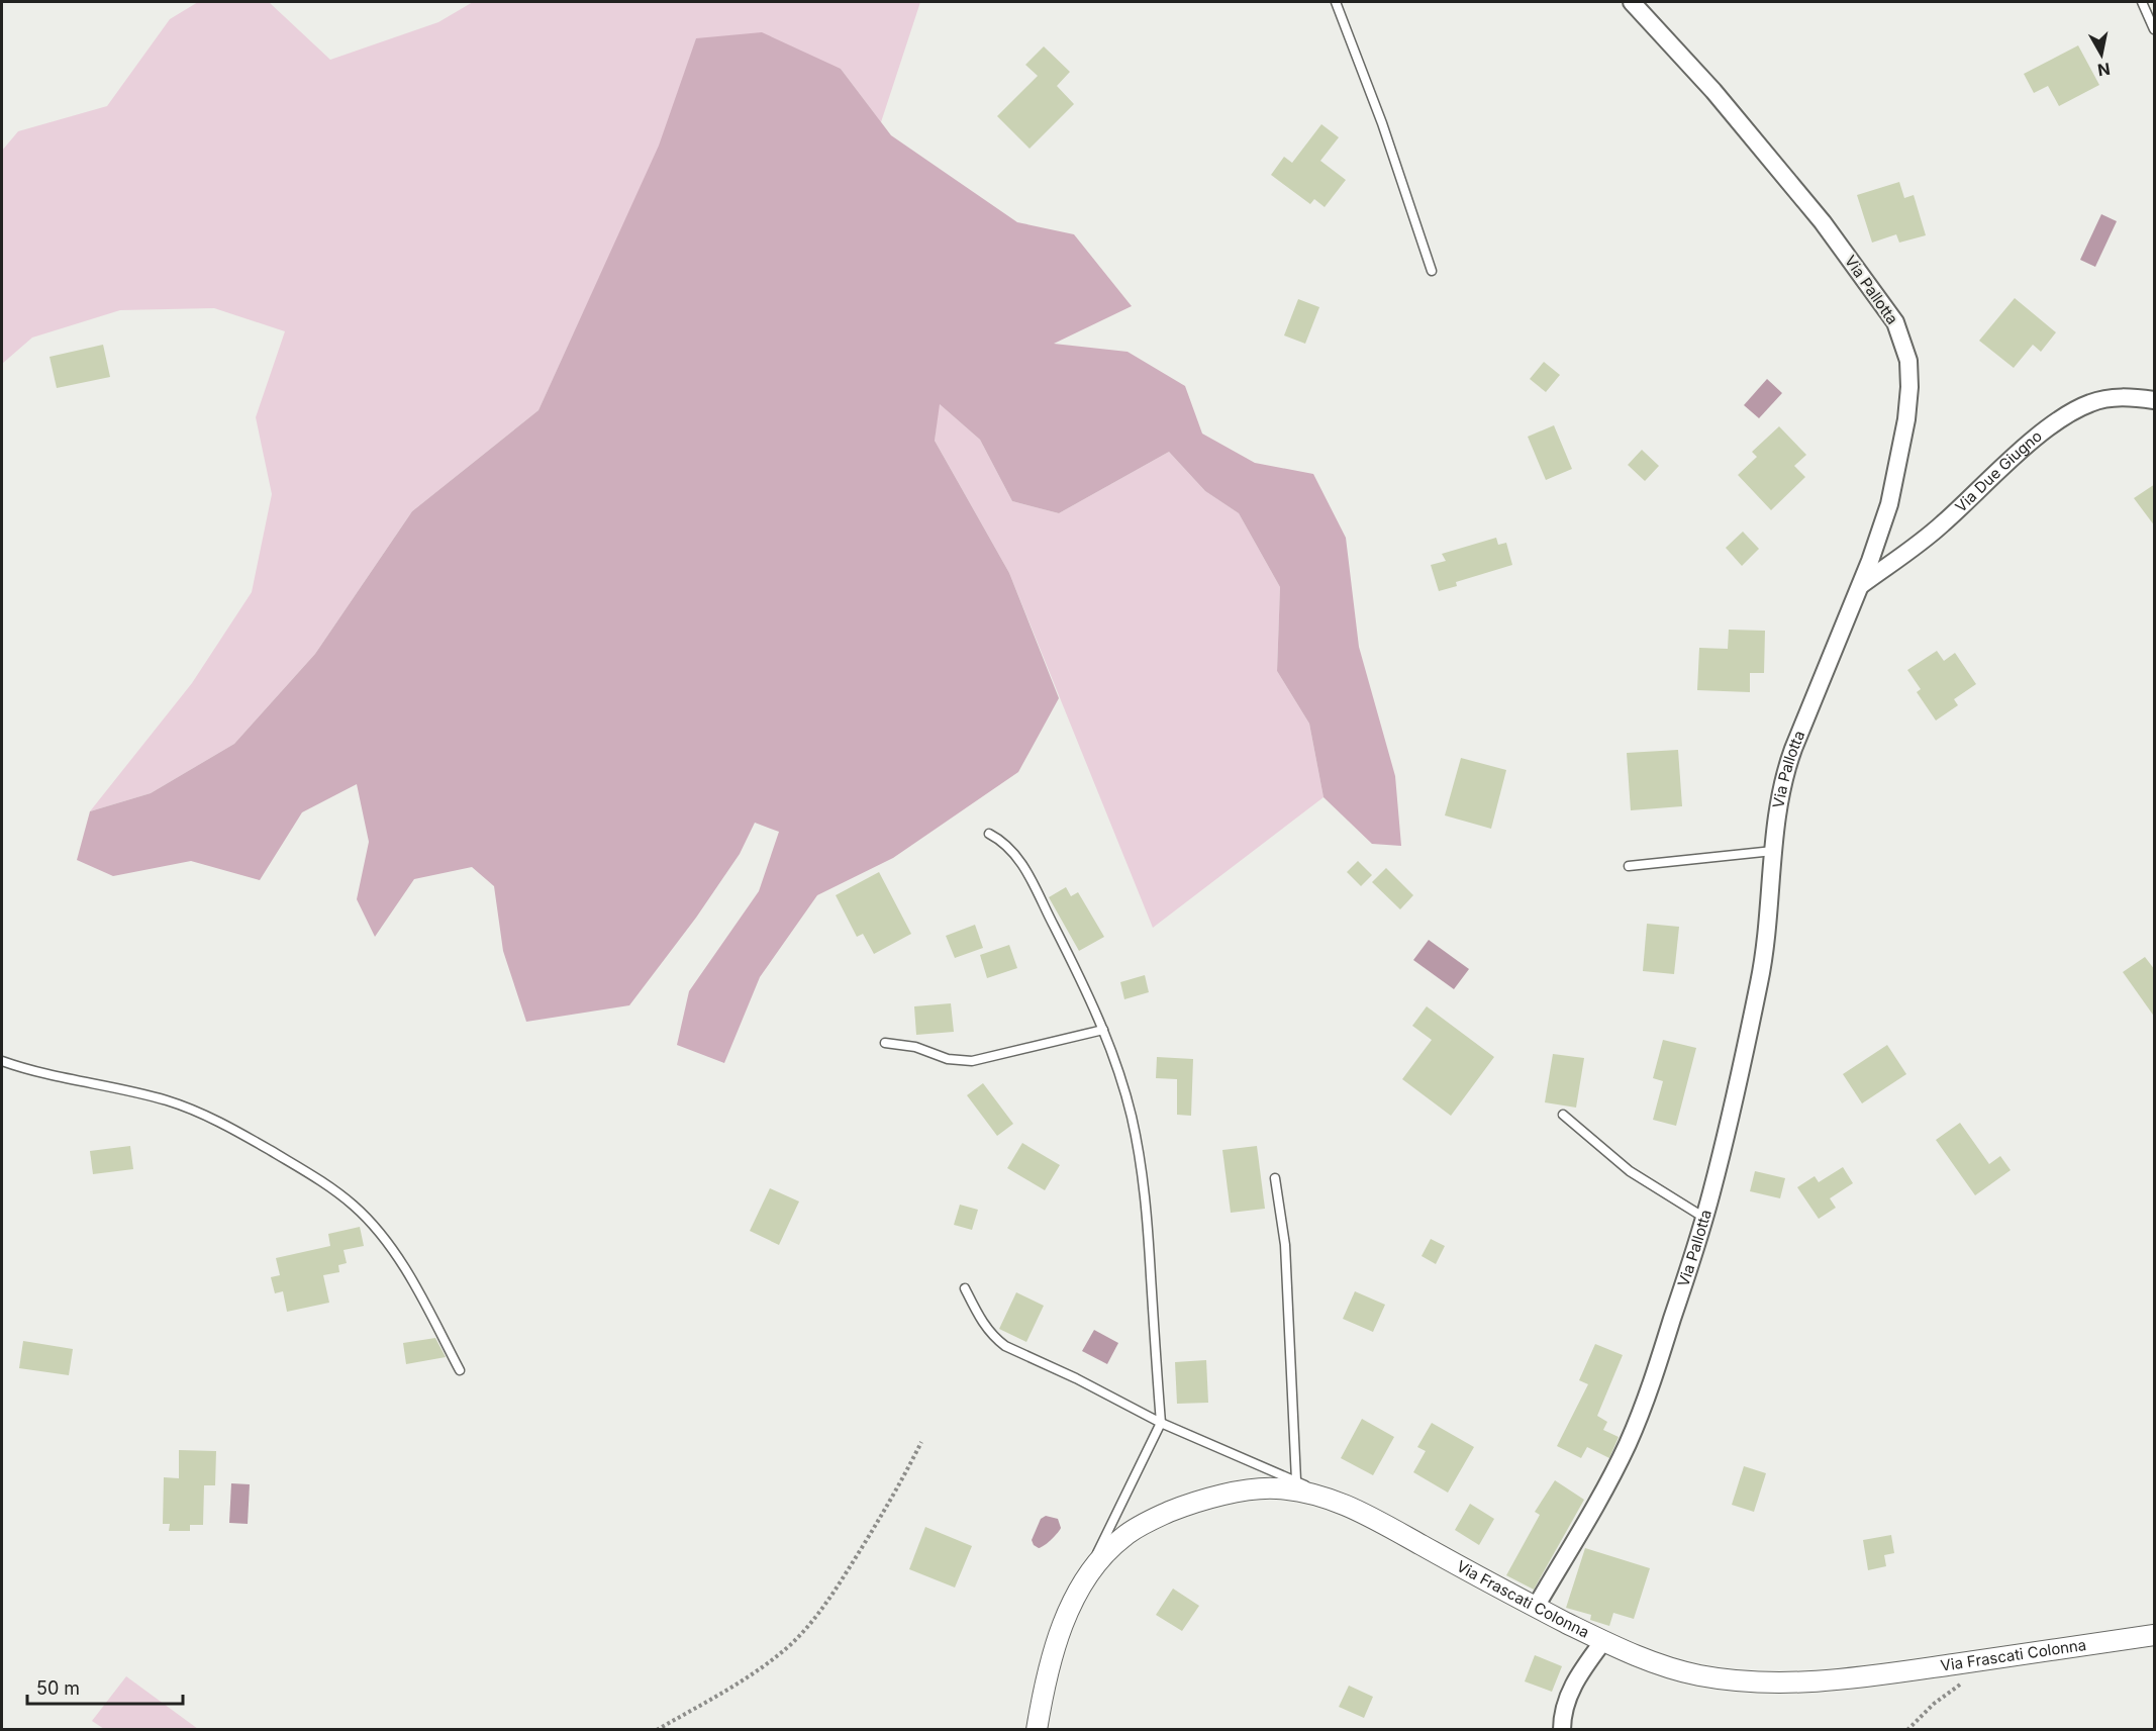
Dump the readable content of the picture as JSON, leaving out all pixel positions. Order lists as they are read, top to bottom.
{
  "streets": {
    "street": ["Via Pallotta", "Via Due Giugno", "Via Frascati Colonna"]
  },
  "crossings": [
    ["Via Pallotta", "Via Due Giugno"],
    ["Via Pallotta", "Via Frascati Colonna"]
  ],
  "scale_bar": "50 m",
  "north": "bottom"
}
